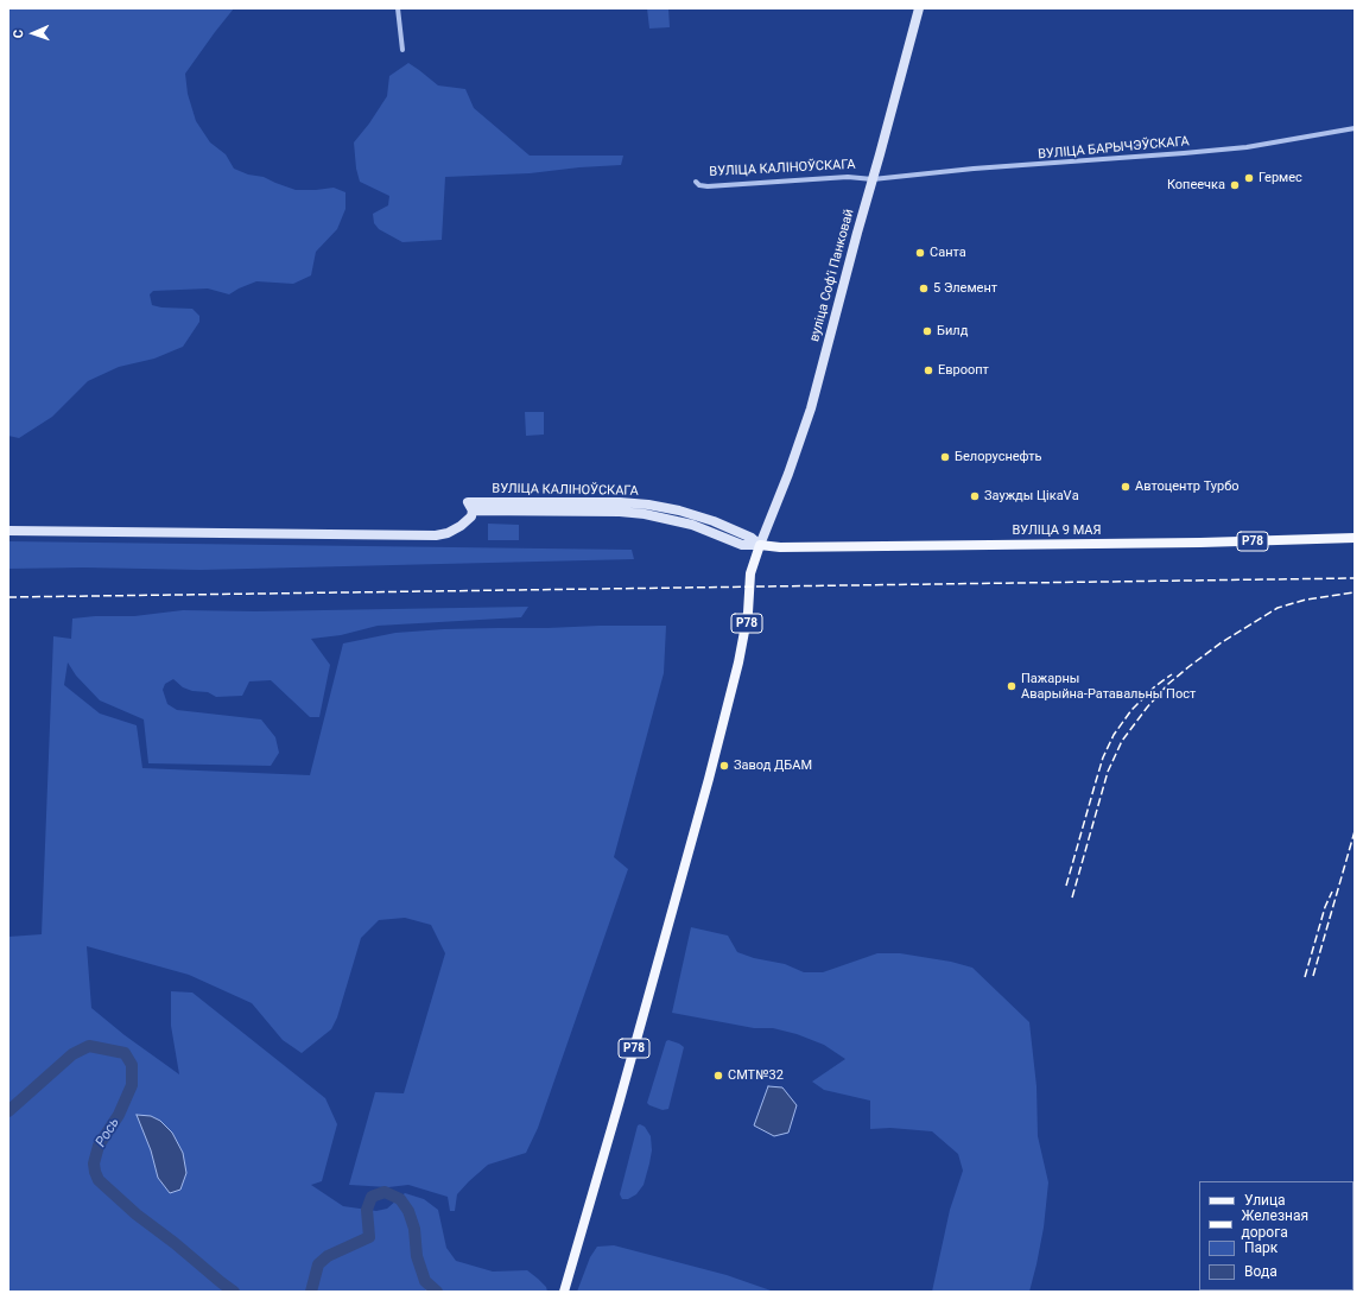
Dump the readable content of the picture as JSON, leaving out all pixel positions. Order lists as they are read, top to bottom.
{
  "streets": {
    "main road": ["ВУЛІЦА 9 МАЯ", "Р78"],
    "street": ["ВУЛІЦА БАРЫЧЭЎСКАГА", "ВУЛІЦА КАЛІНОЎСКАГА", "вуліца Софʼі Панковай"]
  },
  "crossings": [
    ["ВУЛІЦА БАРЫЧЭЎСКАГА", "ВУЛІЦА КАЛІНОЎСКАГА"],
    ["ВУЛІЦА БАРЫЧЭЎСКАГА", "вуліца Софʼі Панковай"],
    ["ВУЛІЦА КАЛІНОЎСКАГА", "вуліца Софʼі Панковай"],
    ["ВУЛІЦА КАЛІНОЎСКАГА", "ВУЛІЦА 9 МАЯ"],
    ["ВУЛІЦА КАЛІНОЎСКАГА", "Р78"],
    ["вуліца Софʼі Панковай", "ВУЛІЦА 9 МАЯ"],
    ["вуліца Софʼі Панковай", "Р78"],
    ["ВУЛІЦА 9 МАЯ", "Р78"]
  ],
  "water": ["Рось"],
  "places": [
    "Гермес",
    "Копеечка",
    "Санта",
    "5 Элемент",
    "Билд",
    "Евроопт",
    "Белоруснефть",
    "Автоцентр Турбо",
    "Заужды ЦікаVа",
    "Пажарны Аварыйна-Ратавальны Пост",
    "Завод ДБАМ",
    "СМТ№32"
  ],
  "legend": [
    "Улица",
    "Железная дорога",
    "Парк",
    "Вода"
  ],
  "north": "left"
}
